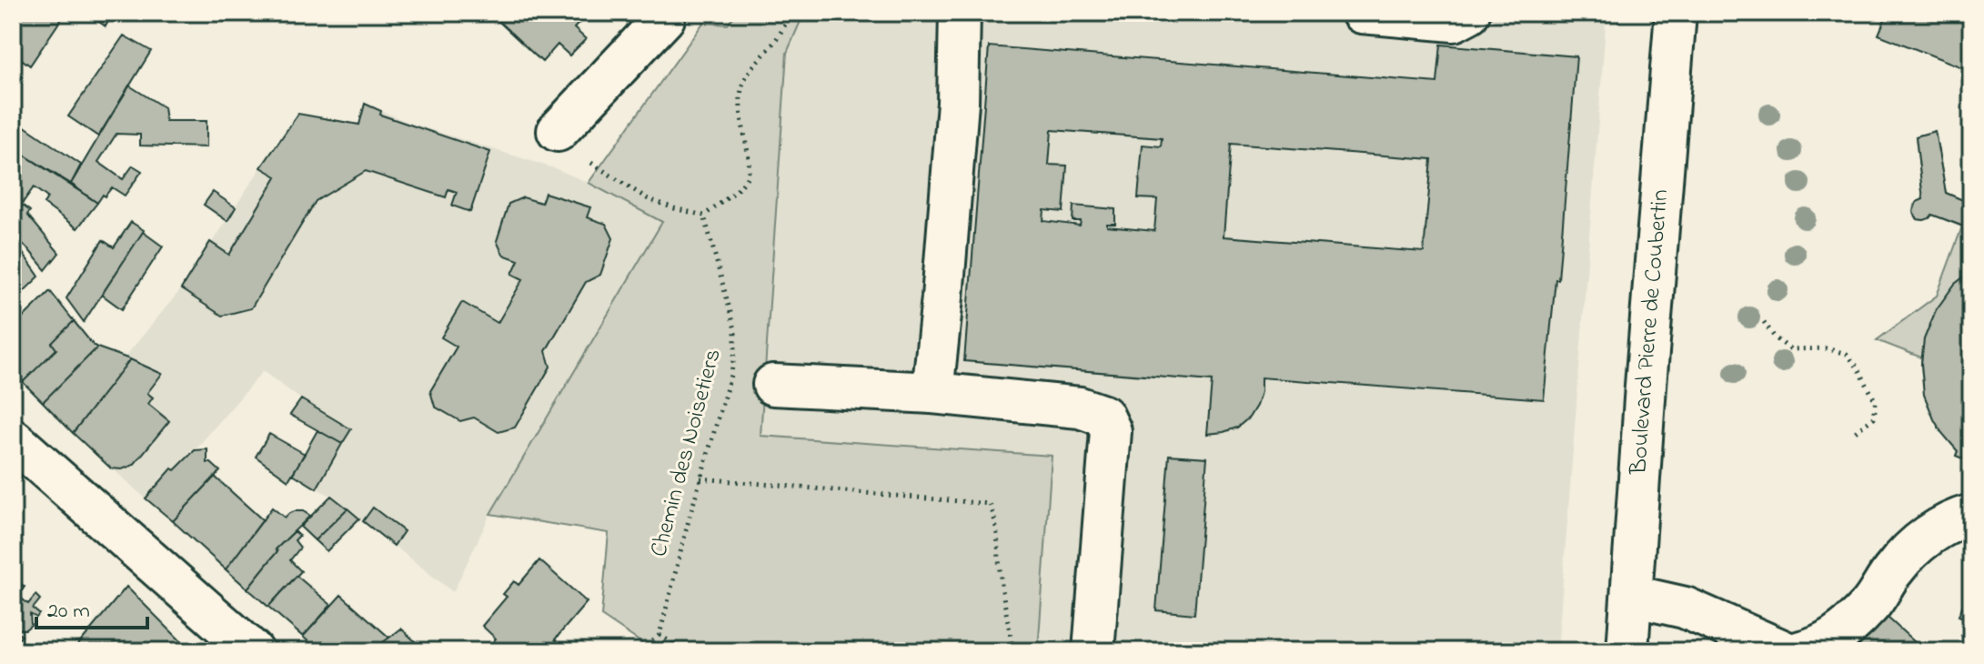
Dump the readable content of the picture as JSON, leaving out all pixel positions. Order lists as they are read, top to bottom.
{
  "streets": {
    "street": ["Boulevard Pierre de Coubertin"],
    "path": ["Chemin des Noisetiers"]
  },
  "scale_bar": "20 m"
}
